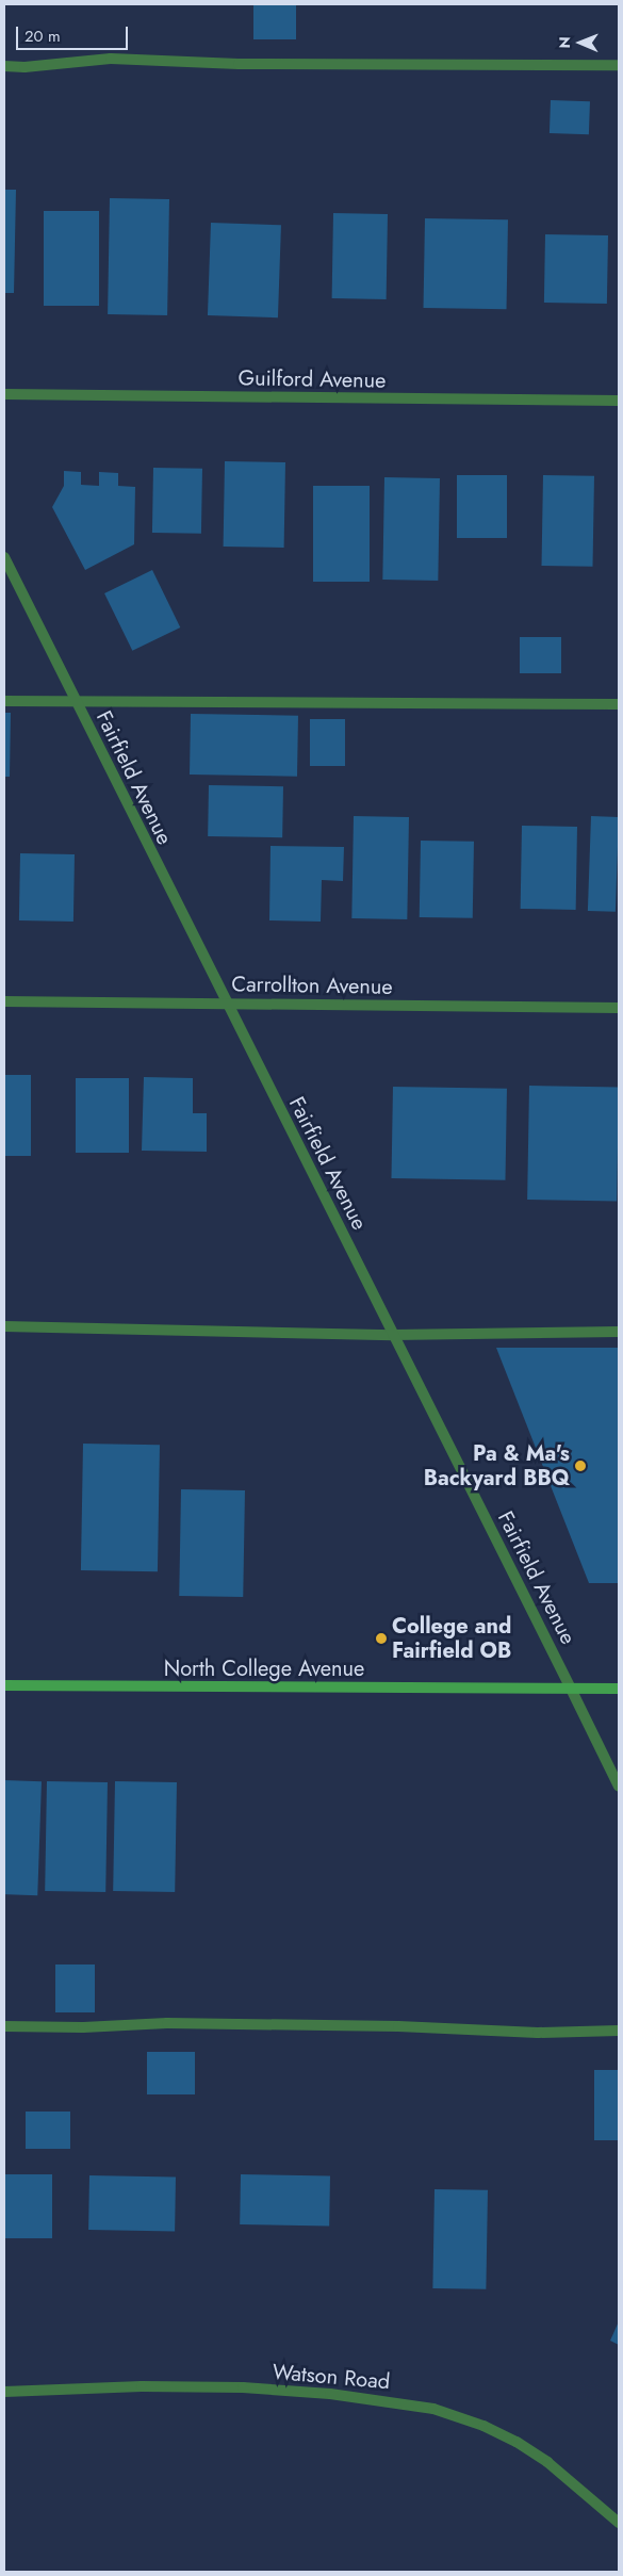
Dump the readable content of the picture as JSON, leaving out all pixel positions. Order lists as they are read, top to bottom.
{
  "streets": {
    "main road": ["North College Avenue"],
    "street": [
      "Guilford Avenue",
      "Fairfield Avenue",
      "Carrollton Avenue",
      "Watson Road"
    ]
  },
  "crossings": [
    ["Fairfield Avenue", "Carrollton Avenue"],
    ["Fairfield Avenue", "North College Avenue"]
  ],
  "places": ["Pa & Ma's Backyard BBQ", "College and Fairfield OB"],
  "scale_bar": "20 m",
  "north": "left"
}
